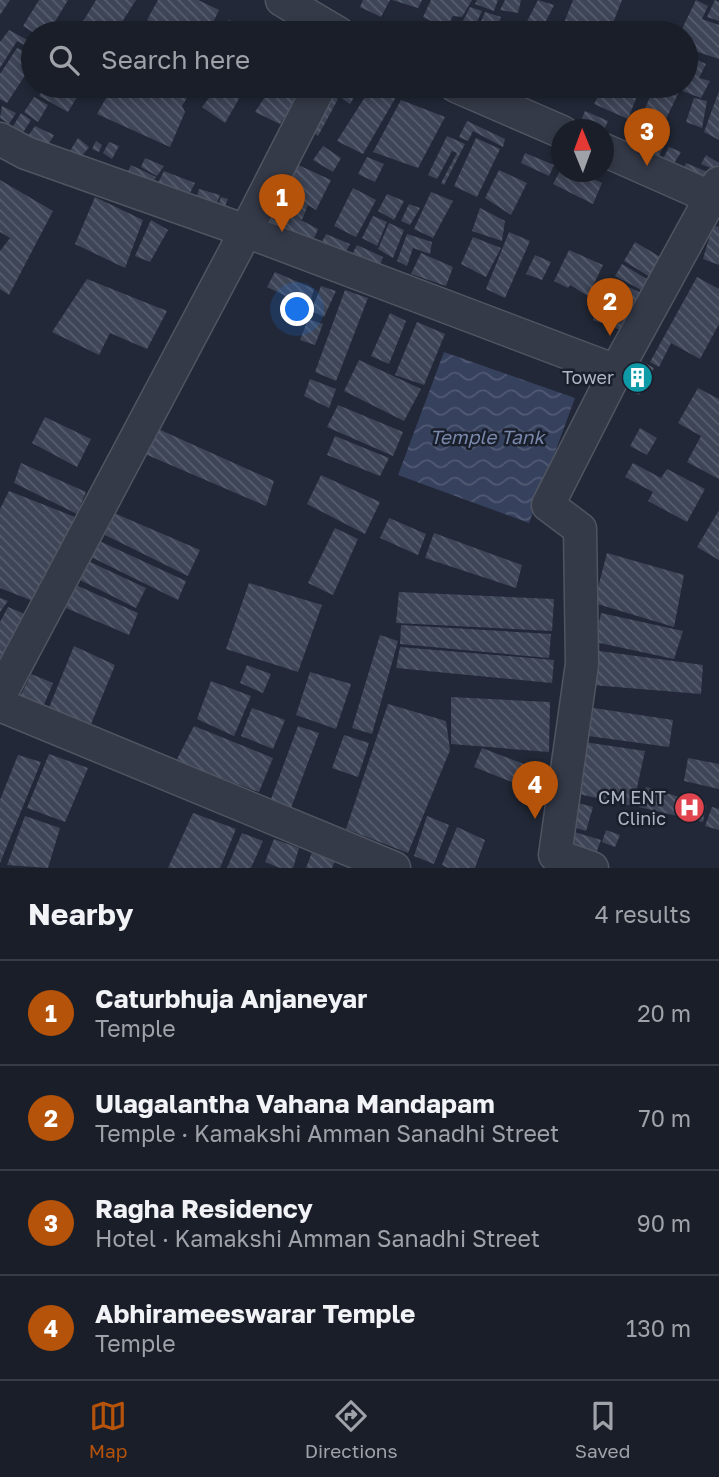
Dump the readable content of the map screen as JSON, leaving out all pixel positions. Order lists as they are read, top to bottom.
{
  "water": ["Temple Tank"],
  "places": {
    "building": ["Tower"],
    "hospital": ["CM ENT Clinic"]
  },
  "north": "top",
  "page": {
    "search": "Search here",
    "pins": [
      "3",
      "1",
      "2",
      "4"
    ],
    "heading": ["Nearby", "4 results"],
    "list": [
      {
        "mark": "1",
        "name": "Caturbhuja Anjaneyar",
        "note": "Temple",
        "value": "20 m"
      },
      {
        "mark": "2",
        "name": "Ulagalantha Vahana Mandapam",
        "note": "Temple · Kamakshi Amman Sanadhi Street",
        "value": "70 m"
      },
      {
        "mark": "3",
        "name": "Ragha Residency",
        "note": "Hotel · Kamakshi Amman Sanadhi Street",
        "value": "90 m"
      },
      {
        "mark": "4",
        "name": "Abhirameeswarar Temple",
        "note": "Temple",
        "value": "130 m"
      }
    ],
    "nav": ["Map", "Directions", "Saved"]
  }
}
